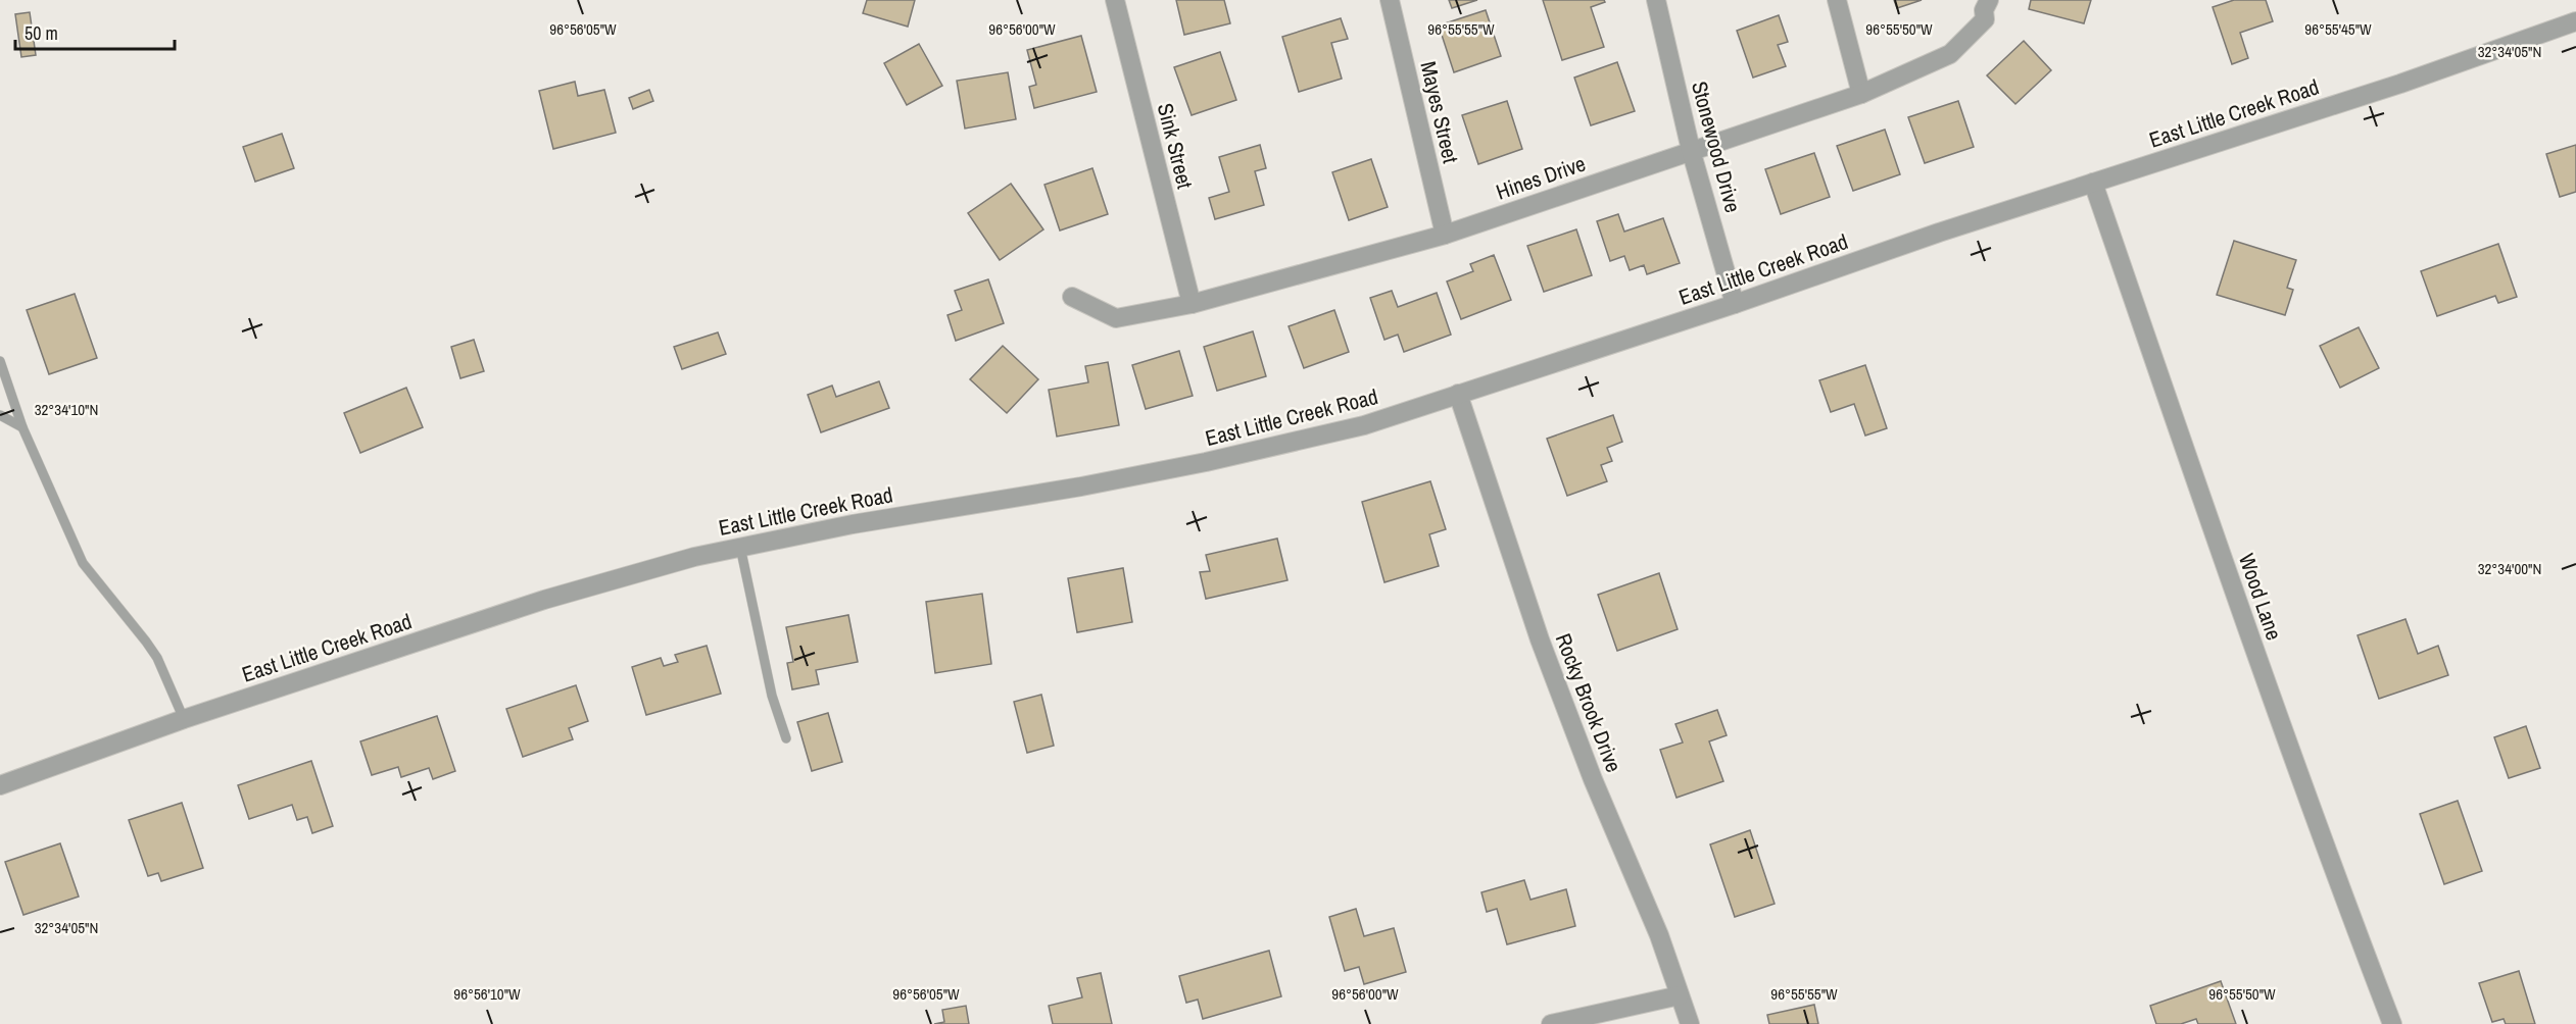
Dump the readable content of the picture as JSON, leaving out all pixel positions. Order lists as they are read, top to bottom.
{
  "streets": {
    "street": [
      "Mayes Street",
      "East Little Creek Road",
      "Sink Street",
      "Stonewood Drive",
      "Hines Drive",
      "Wood Lane",
      "Rocky Brook Drive"
    ]
  },
  "crossings": [
    ["Mayes Street", "Hines Drive"],
    ["East Little Creek Road", "Stonewood Drive"],
    ["East Little Creek Road", "Wood Lane"],
    ["East Little Creek Road", "Rocky Brook Drive"],
    ["Sink Street", "Hines Drive"],
    ["Stonewood Drive", "Hines Drive"]
  ],
  "scale_bar": "50 m",
  "coordinates": [
    "96°56'05\"W",
    "96°56'00\"W",
    "96°55'55\"W",
    "96°55'50\"W",
    "96°55'45\"W",
    "32°34'05\"N",
    "32°34'10\"N",
    "32°34'00\"N",
    "96°56'10\"W"
  ]
}
